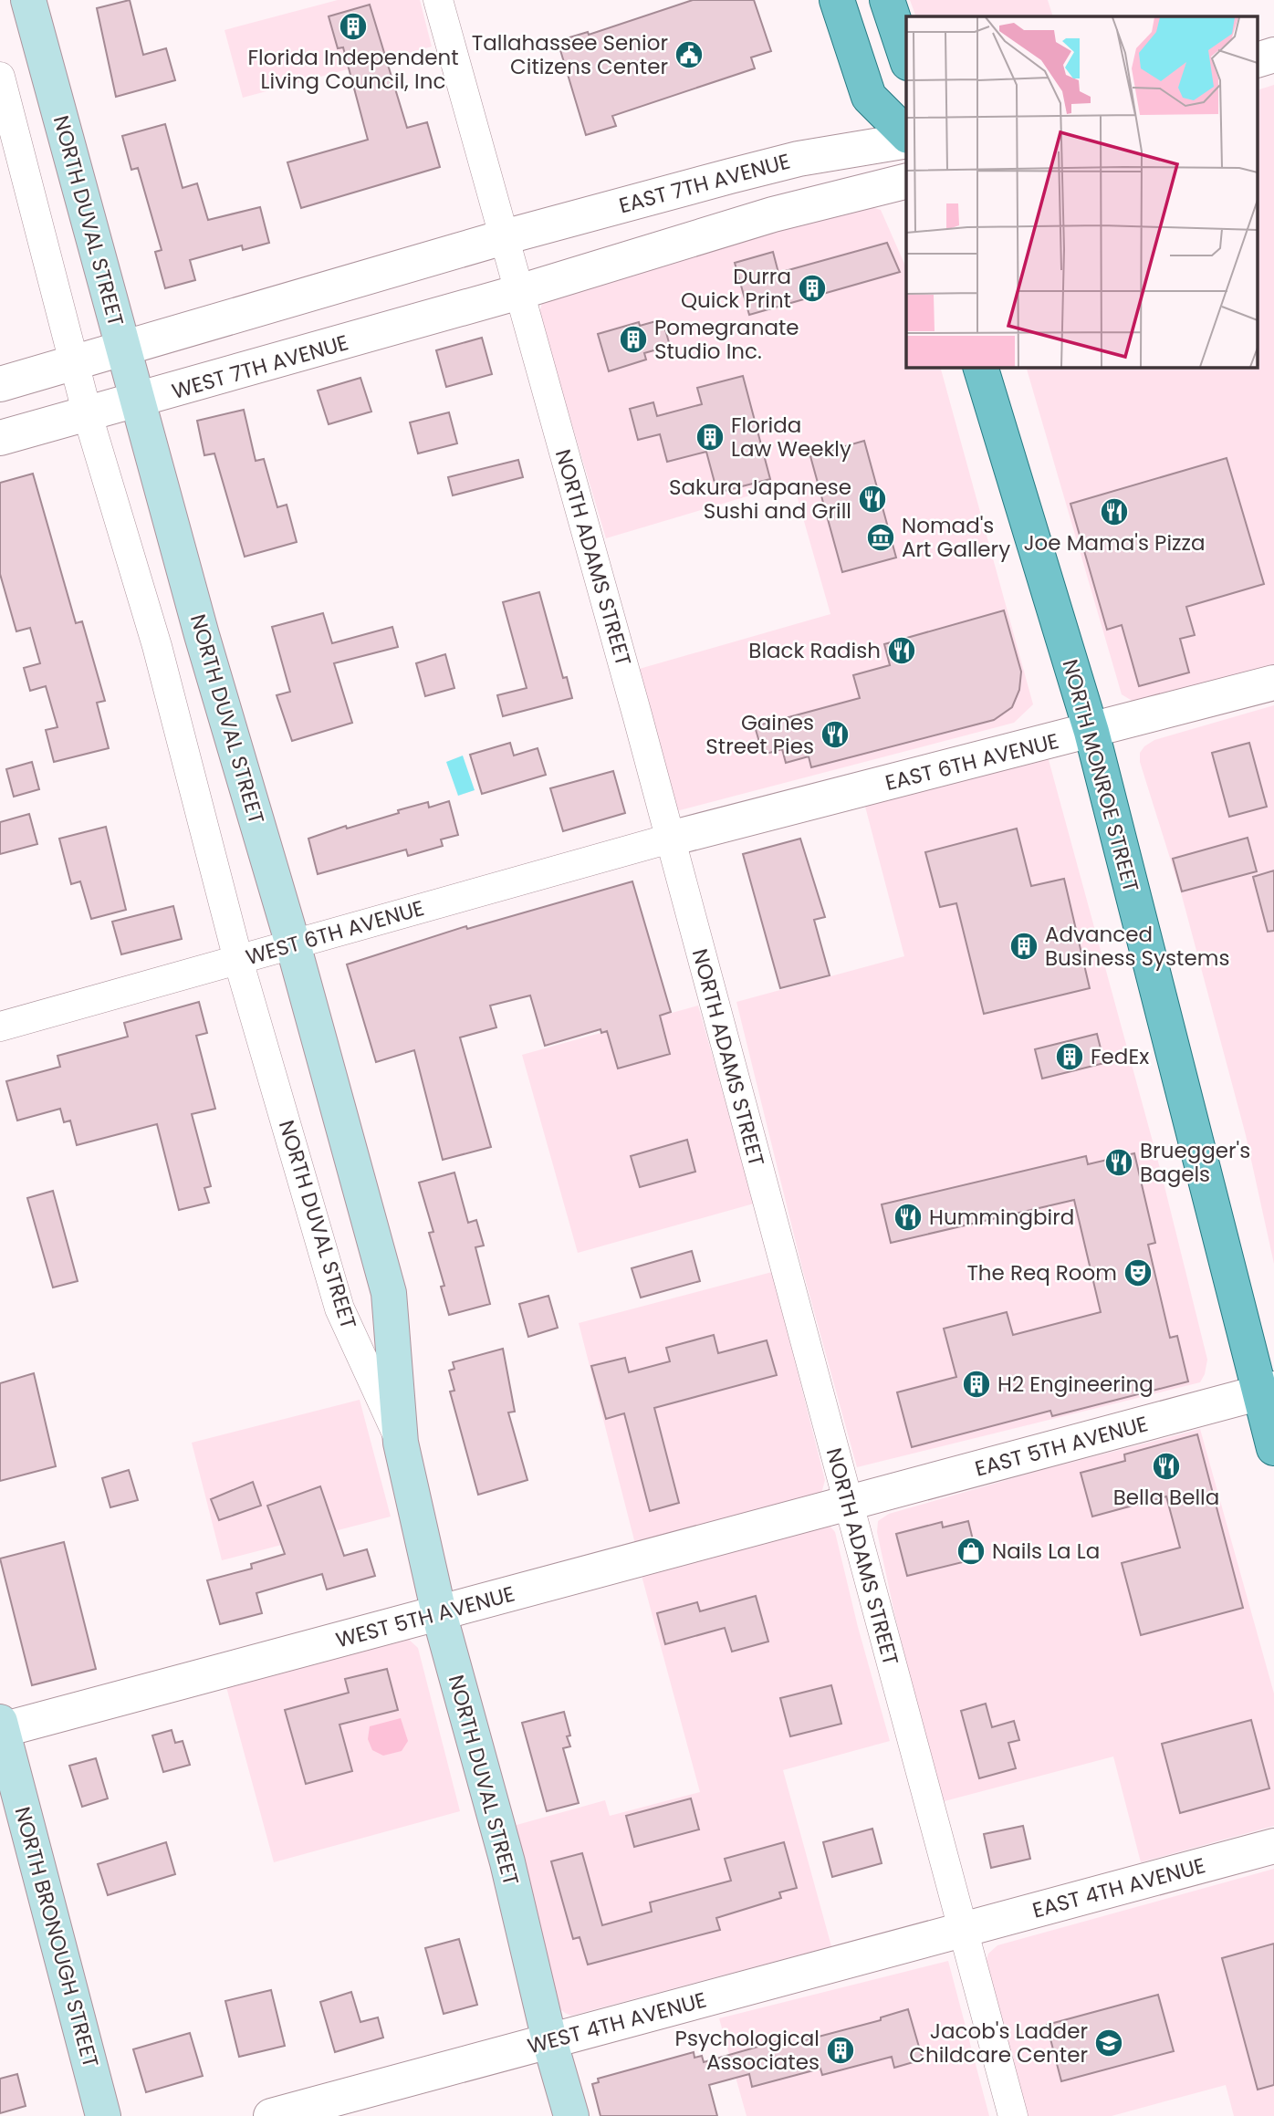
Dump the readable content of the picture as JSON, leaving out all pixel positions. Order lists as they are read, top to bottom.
{
  "streets": {
    "main road": ["NORTH DUVAL STREET", "NORTH MONROE STREET", "NORTH BRONOUGH STREET"],
    "street": [
      "EAST 7TH AVENUE",
      "WEST 7TH AVENUE",
      "NORTH ADAMS STREET",
      "EAST 6TH AVENUE",
      "WEST 6TH AVENUE",
      "EAST 5TH AVENUE",
      "WEST 5TH AVENUE",
      "EAST 4TH AVENUE",
      "WEST 4TH AVENUE"
    ]
  },
  "crossings": [
    ["EAST 7TH AVENUE", "NORTH ADAMS STREET"],
    ["NORTH DUVAL STREET", "WEST 7TH AVENUE"],
    ["NORTH DUVAL STREET", "WEST 6TH AVENUE"],
    ["NORTH DUVAL STREET", "WEST 5TH AVENUE"],
    ["NORTH DUVAL STREET", "WEST 4TH AVENUE"],
    ["WEST 7TH AVENUE", "NORTH ADAMS STREET"],
    ["NORTH ADAMS STREET", "EAST 6TH AVENUE"],
    ["NORTH ADAMS STREET", "WEST 6TH AVENUE"],
    ["NORTH ADAMS STREET", "EAST 5TH AVENUE"],
    ["NORTH ADAMS STREET", "WEST 5TH AVENUE"],
    ["NORTH ADAMS STREET", "EAST 4TH AVENUE"],
    ["NORTH ADAMS STREET", "WEST 4TH AVENUE"],
    ["EAST 6TH AVENUE", "NORTH MONROE STREET"],
    ["EAST 6TH AVENUE", "WEST 6TH AVENUE"],
    ["NORTH MONROE STREET", "EAST 5TH AVENUE"],
    ["EAST 5TH AVENUE", "WEST 5TH AVENUE"],
    ["WEST 5TH AVENUE", "NORTH BRONOUGH STREET"],
    ["EAST 4TH AVENUE", "WEST 4TH AVENUE"]
  ],
  "places": {
    "building": [
      "Florida Independent Living Council, Inc",
      "Durra Quick Print",
      "Pomegranate Studio Inc.",
      "Florida Law Weekly",
      "Advanced Business Systems",
      "FedEx",
      "H2 Engineering",
      "Psychological Associates"
    ],
    "public building": ["Tallahassee Senior Citizens Center"],
    "restaurant": [
      "Sakura Japanese Sushi and Grill",
      "Joe Mama's Pizza",
      "Black Radish",
      "Gaines Street Pies",
      "Bruegger's Bagels",
      "Hummingbird",
      "Bella Bella"
    ],
    "museum": ["Nomad's Art Gallery"],
    "theatre": ["The Req Room"],
    "shop": ["Nails La La"],
    "school or university": ["Jacob's Ladder Childcare Center"]
  }
}
